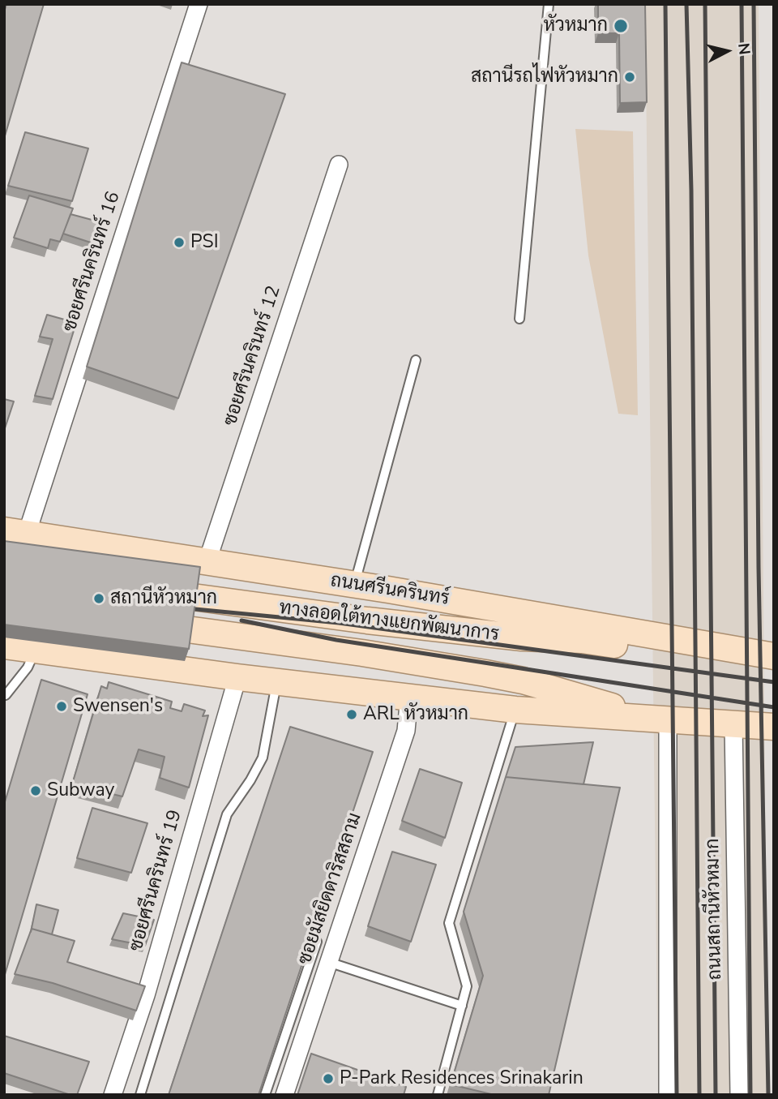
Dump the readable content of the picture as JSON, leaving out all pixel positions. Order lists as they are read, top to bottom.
{
  "streets": {
    "main road": ["ถนนศรีนครินทร์", "ทางลอดใต้ทางแยกพัฒนาการ"],
    "street": [
      "ซอยศรีนครินทร์ 16",
      "ซอยศรีนครินทร์ 12",
      "ซอยศรีนครินทร์ 19",
      "ซอยมัสยิดดาริสสลาม",
      "ถนนสถานีหัวหมาก"
    ]
  },
  "crossings": [
    ["ซอยศรีนครินทร์ 16", "ถนนศรีนครินทร์"],
    ["ซอยศรีนครินทร์ 12", "ถนนศรีนครินทร์"]
  ],
  "places": [
    "หัวหมาก",
    "สถานีรถไฟหัวหมาก",
    "PSI",
    "สถานีหัวหมาก",
    "Swensen's",
    "ARL หัวหมาก",
    "Subway",
    "P-Park Residences Srinakarin"
  ],
  "north": "right"
}
